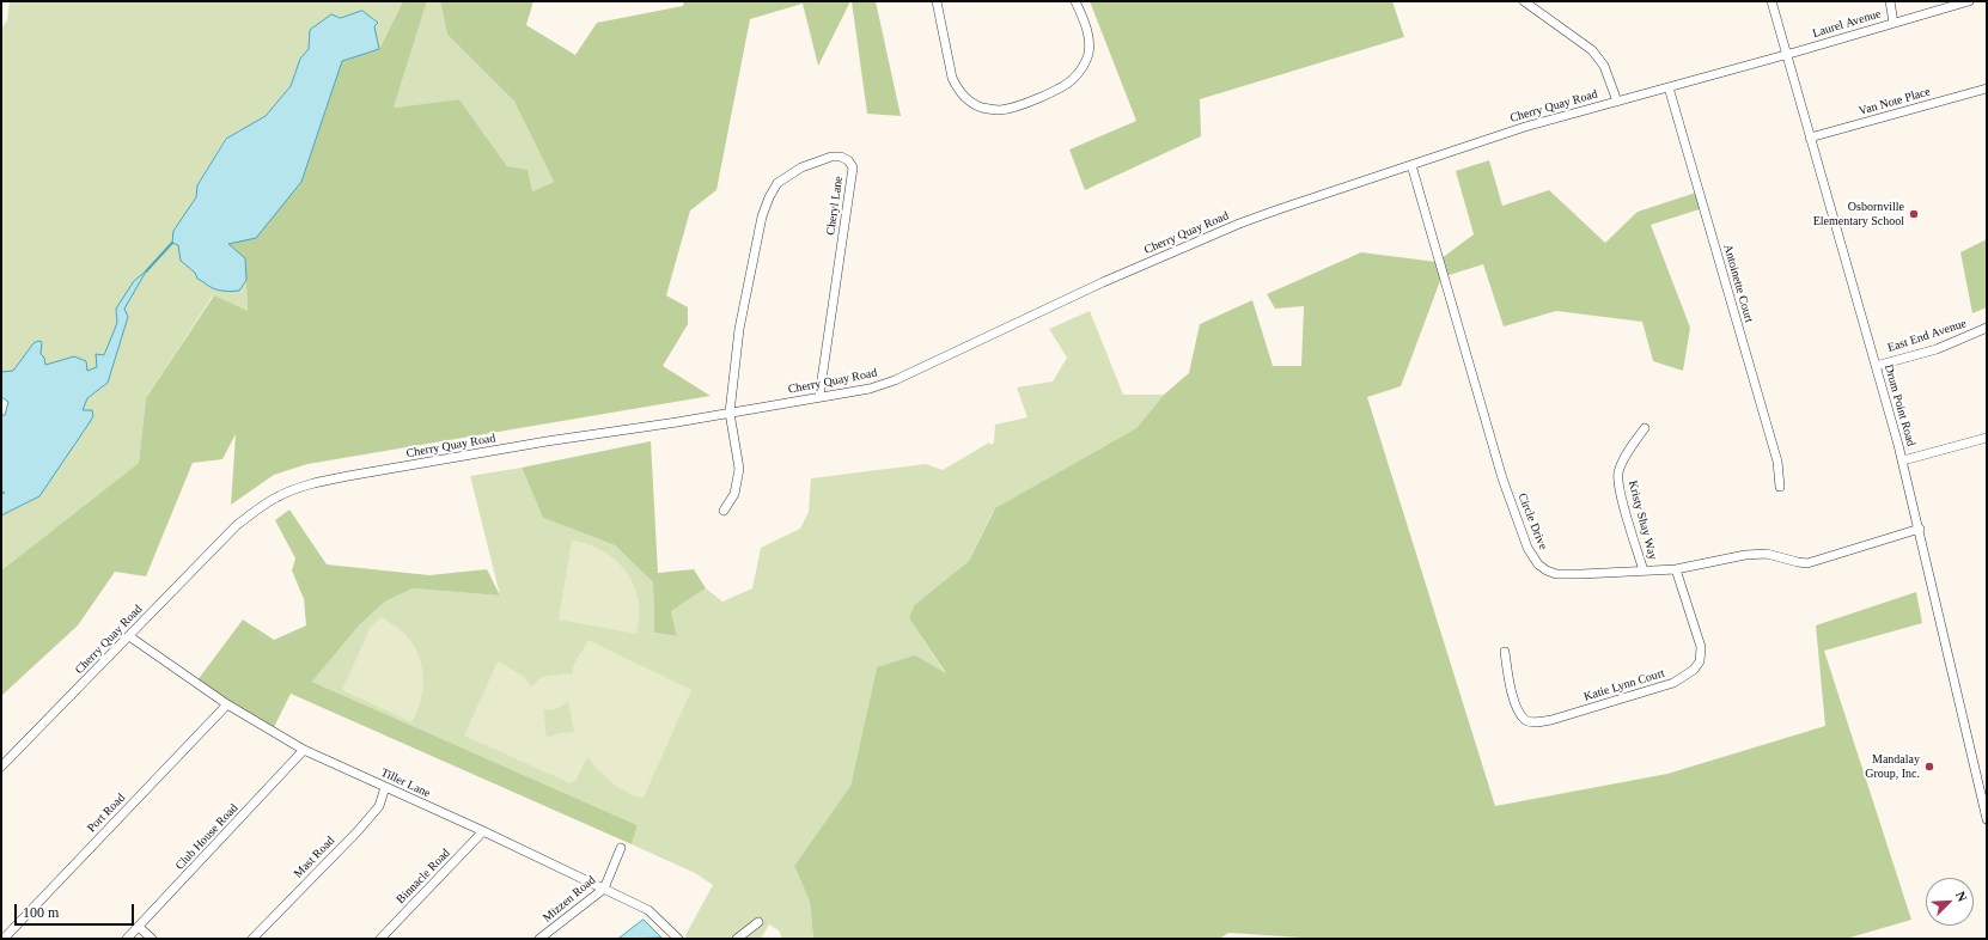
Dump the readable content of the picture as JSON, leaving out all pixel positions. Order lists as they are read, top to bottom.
{
  "streets": {
    "street": [
      "Laurel Avenue",
      "Van Note Place",
      "Cherry Quay Road",
      "Cheryl Lane",
      "Antoinette Court",
      "East End Avenue",
      "Drum Point Road",
      "Kristy Shay Way",
      "Circle Drive",
      "Katie Lynn Court",
      "Tiller Lane",
      "Port Road",
      "Club House Road",
      "Mast Road",
      "Binnacle Road",
      "Mizzen Road"
    ]
  },
  "crossings": [
    ["Laurel Avenue", "Cherry Quay Road"],
    ["Laurel Avenue", "Drum Point Road"],
    ["Van Note Place", "Drum Point Road"],
    ["Cherry Quay Road", "Cheryl Lane"],
    ["Cherry Quay Road", "Antoinette Court"],
    ["Cherry Quay Road", "Drum Point Road"],
    ["Cherry Quay Road", "Circle Drive"],
    ["Cherry Quay Road", "Tiller Lane"],
    ["East End Avenue", "Drum Point Road"],
    ["Drum Point Road", "Circle Drive"],
    ["Kristy Shay Way", "Circle Drive"],
    ["Circle Drive", "Katie Lynn Court"],
    ["Tiller Lane", "Port Road"],
    ["Tiller Lane", "Club House Road"],
    ["Tiller Lane", "Mast Road"],
    ["Tiller Lane", "Binnacle Road"],
    ["Tiller Lane", "Mizzen Road"]
  ],
  "places": ["Osbornville Elementary School", "Mandalay Group, Inc."],
  "scale_bar": "100 m",
  "north": "top right"
}
